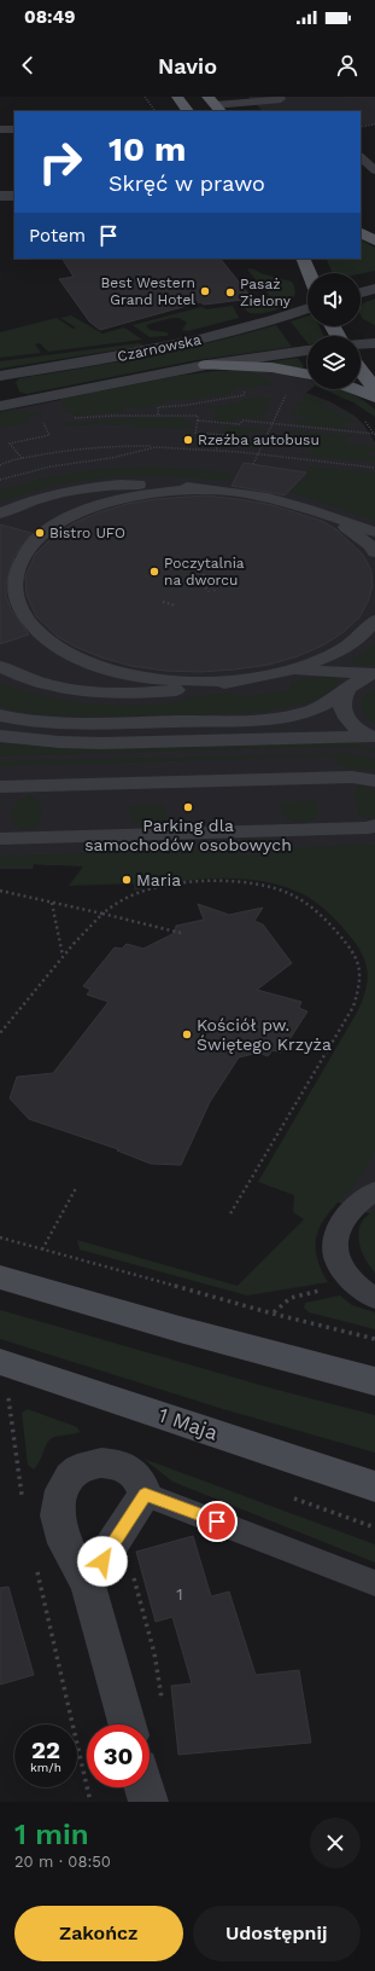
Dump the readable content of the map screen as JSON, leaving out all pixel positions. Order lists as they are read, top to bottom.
{
  "streets": {
    "main road": ["1 Maja"],
    "street": ["Czarnowska"]
  },
  "places": [
    "Best Western Grand Hotel",
    "Pasaż Zielony",
    "Rzeźba autobusu",
    "Bistro UFO",
    "Poczytalnia na dworcu",
    "Parking dla samochodów osobowych",
    "Maria",
    "Kościół pw. Świętego Krzyża"
  ],
  "house_numbers": ["1"],
  "page": {
    "status": "08:49",
    "header": "Navio",
    "turn": ["10 m", "Skręć w prawo"],
    "then": "Potem",
    "speed": "22 km/h",
    "limit": "30",
    "heading": ["1 min", "20 m · 08:50"],
    "buttons": ["Zakończ", "Udostępnij"]
  }
}
